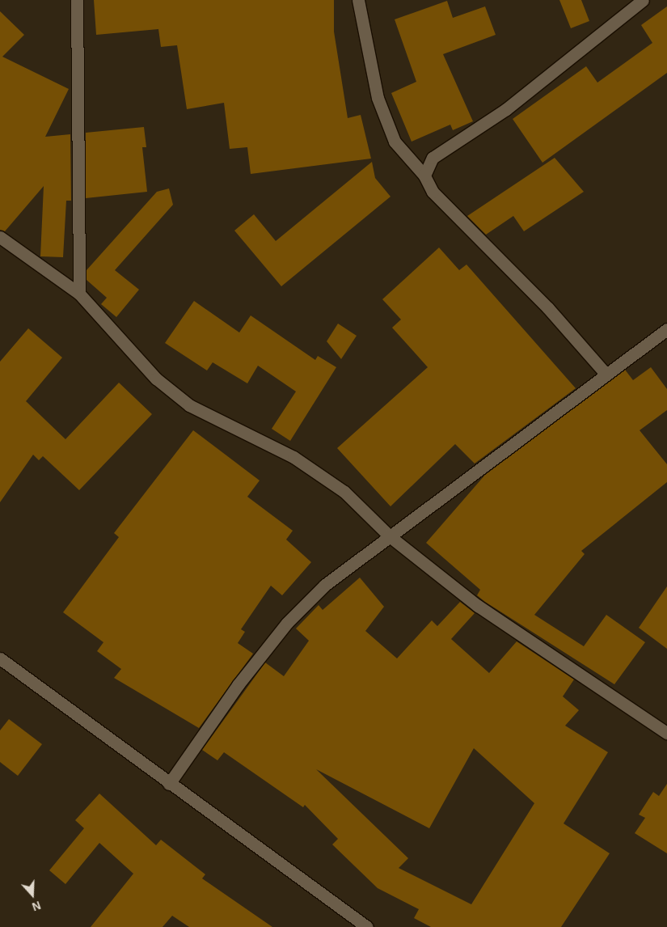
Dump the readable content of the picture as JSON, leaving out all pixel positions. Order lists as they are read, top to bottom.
{
  "north": "bottom"
}
